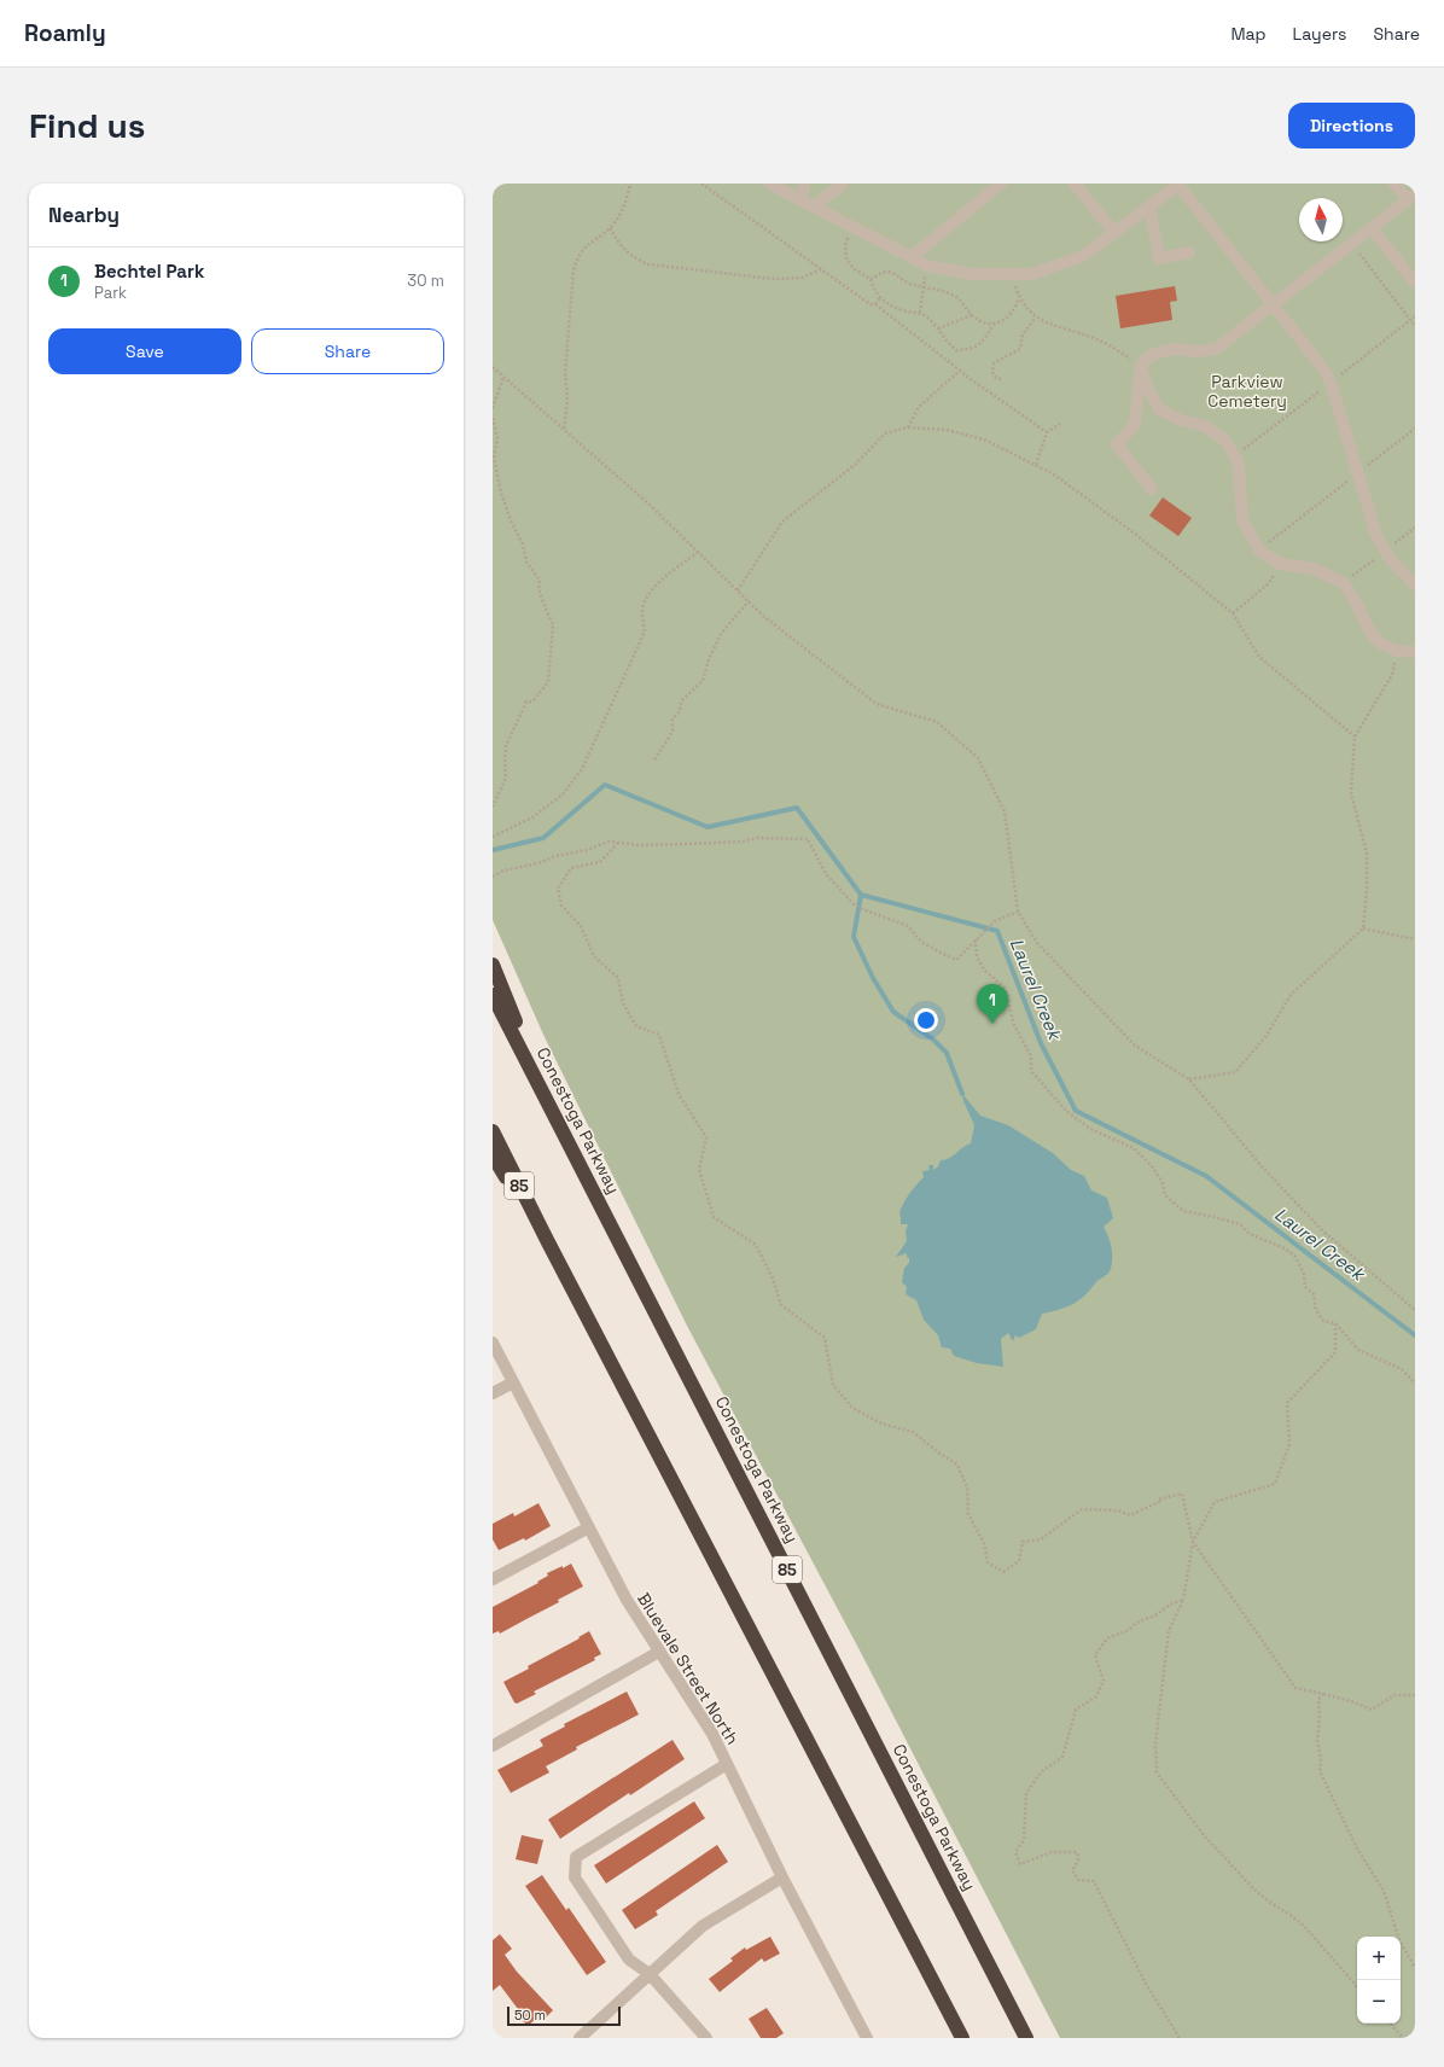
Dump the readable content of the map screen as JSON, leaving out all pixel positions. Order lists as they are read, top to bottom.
{
  "streets": {
    "highway": ["Conestoga Parkway", "85"],
    "street": ["Bluevale Street North"]
  },
  "water": ["Laurel Creek"],
  "parks": ["Parkview Cemetery"],
  "scale_bar": "50 m",
  "north": "top",
  "page": {
    "header": "Roamly",
    "nav": ["Map", "Layers", "Share"],
    "buttons": [
      "Directions",
      ["Save", "Share"]
    ],
    "title": "Find us",
    "heading": "Nearby",
    "list": [
      {
        "mark": "1",
        "name": "Bechtel Park",
        "note": "Park",
        "value": "30 m"
      }
    ],
    "pins": "1",
    "map_buttons": ["+", "−"],
    "scale": "50 m"
  }
}
